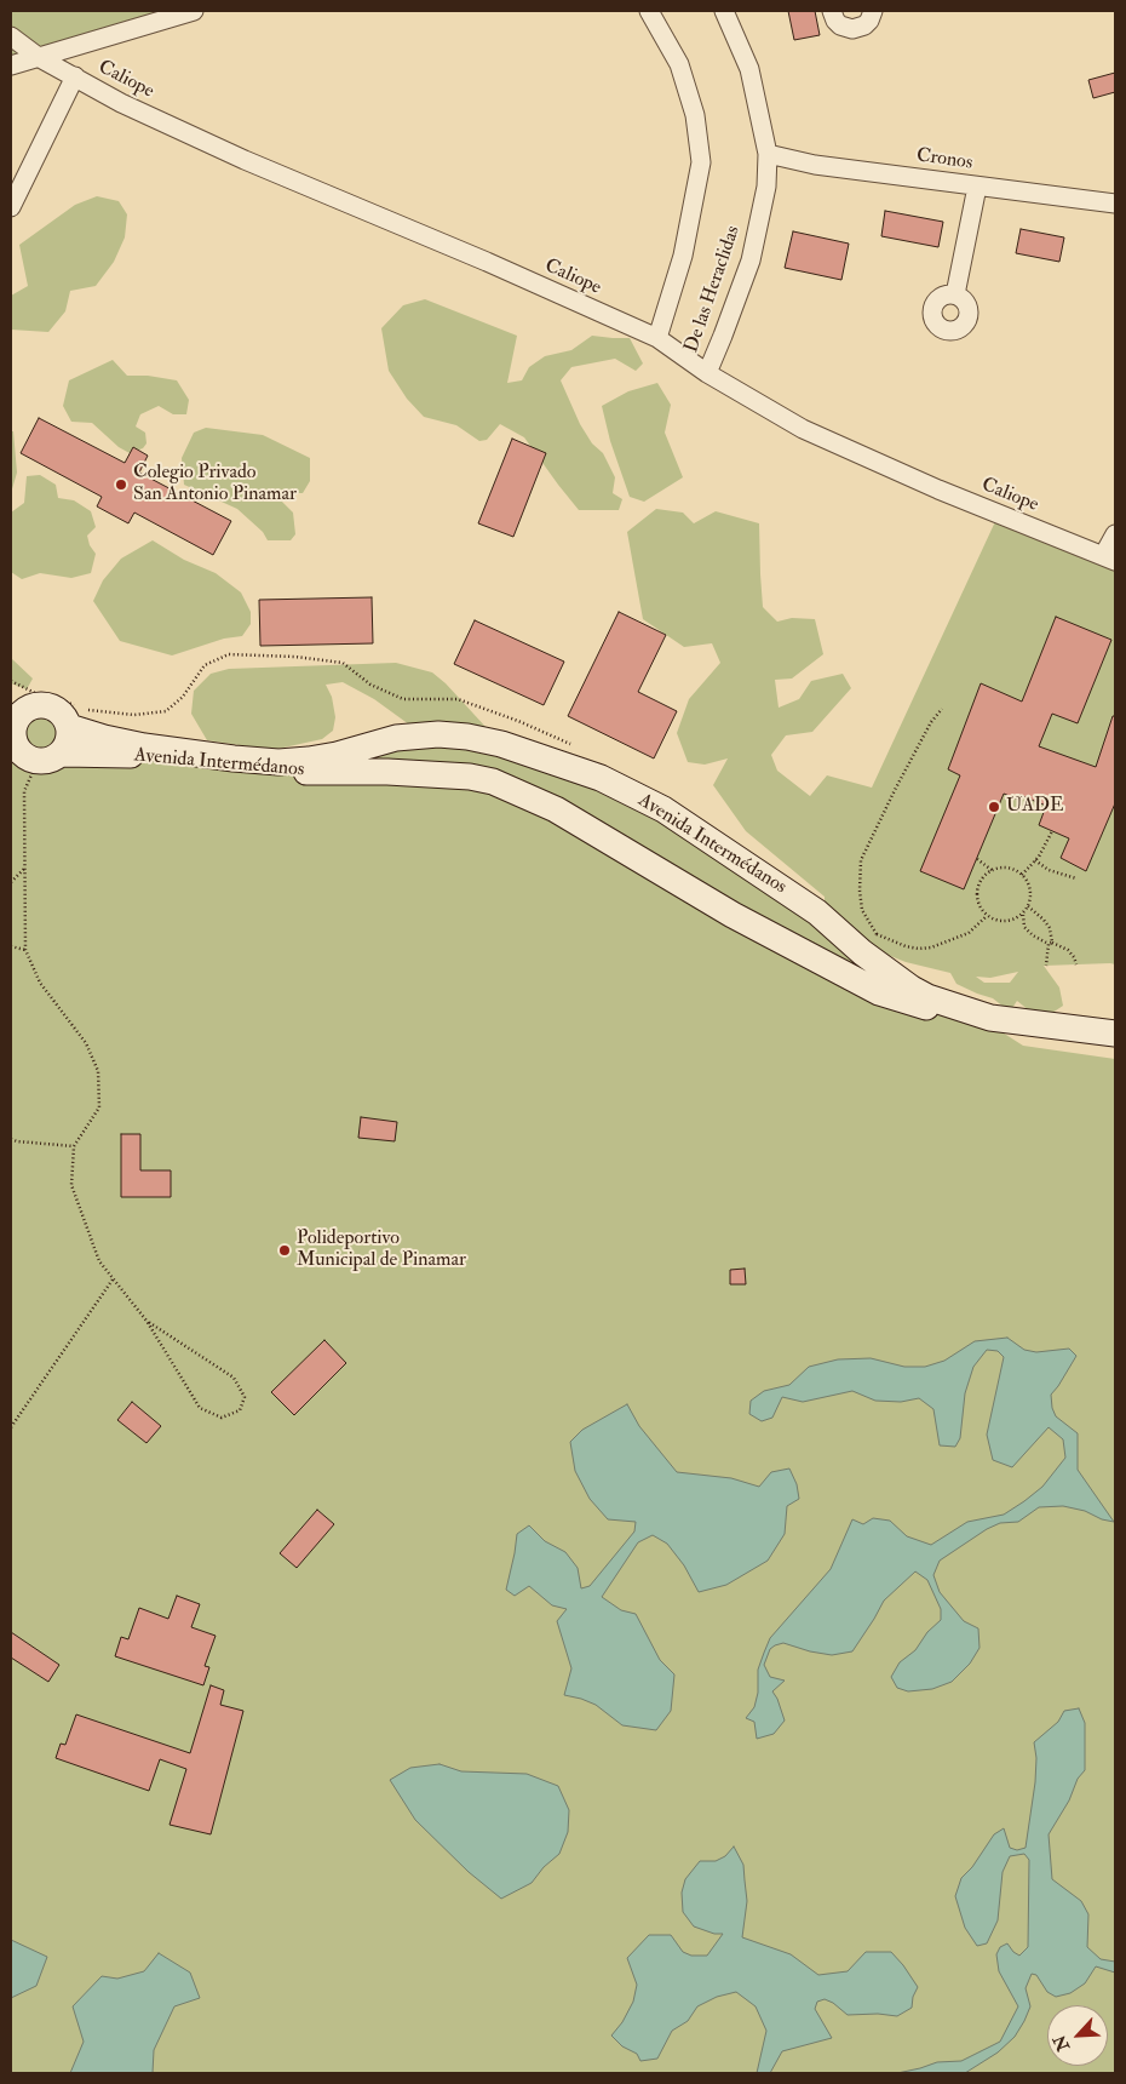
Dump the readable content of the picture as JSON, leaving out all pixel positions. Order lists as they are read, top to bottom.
{
  "streets": {
    "main road": ["Avenida Intermédanos"],
    "street": ["Caliope", "Cronos", "De las Heraclidas"]
  },
  "crossings": [
    ["Caliope", "De las Heraclidas"],
    ["Cronos", "De las Heraclidas"]
  ],
  "places": ["Colegio Privado San Antonio Pinamar", "UADE", "Polideportivo Municipal de Pinamar"],
  "north": "bottom left"
}
